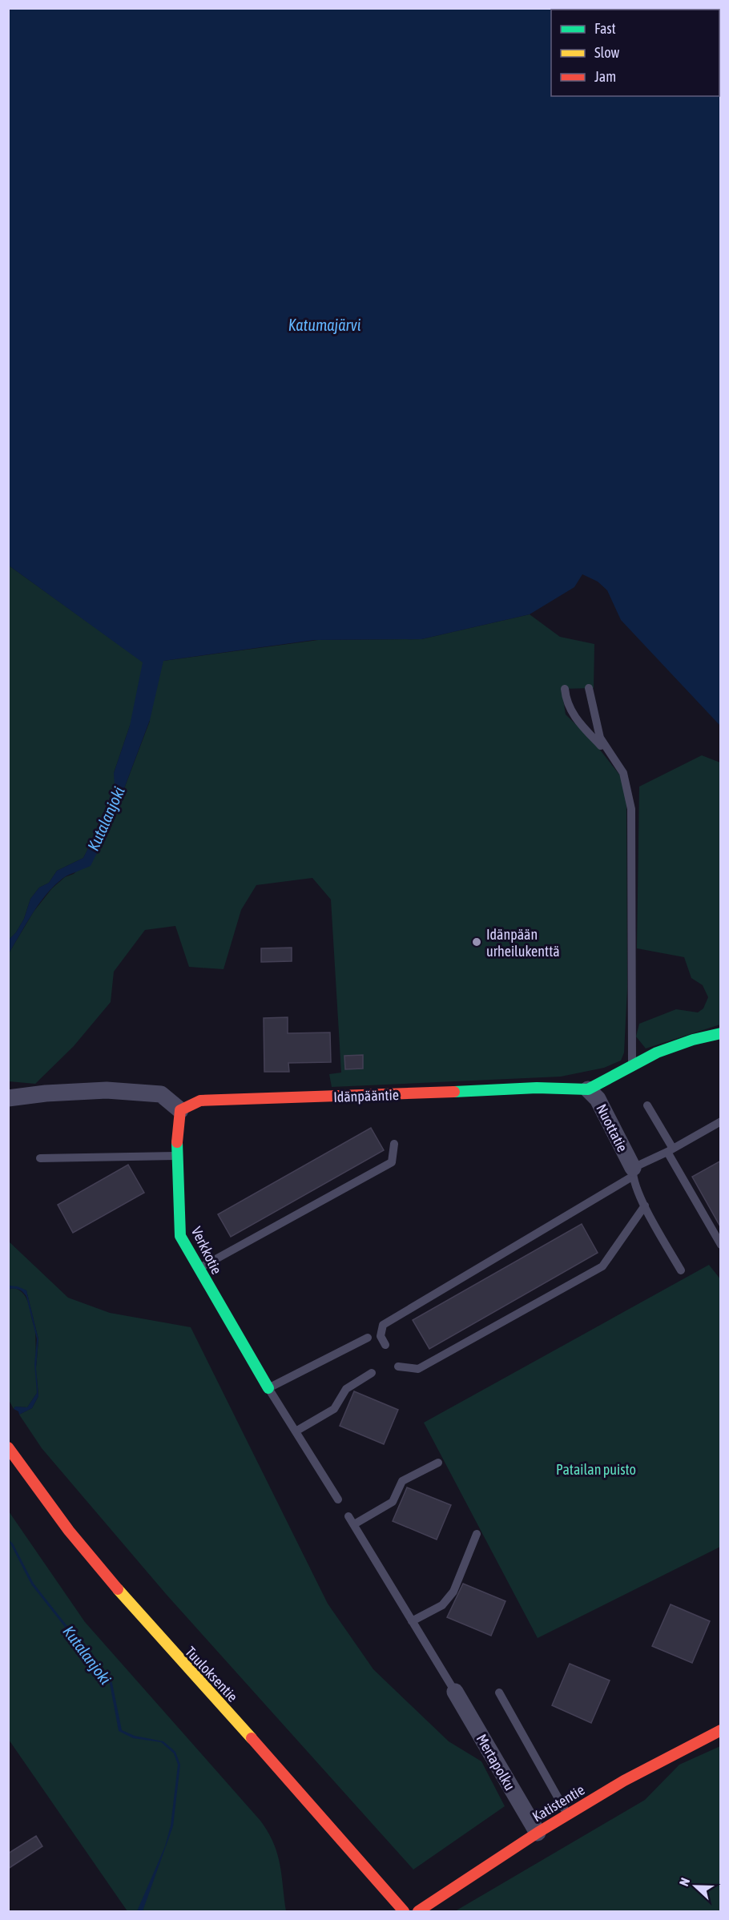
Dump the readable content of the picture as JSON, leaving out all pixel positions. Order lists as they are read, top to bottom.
{
  "streets": {
    "main road": [
      "Idänpääntie",
      "Verkkotie",
      "Tuuloksentie",
      "Katistentie"
    ],
    "street": ["Nuottatie", "Mertapolku"]
  },
  "crossings": [
    ["Idänpääntie", "Nuottatie"],
    ["Idänpääntie", "Verkkotie"],
    ["Mertapolku", "Katistentie"]
  ],
  "water": ["Katumajärvi", "Kutalanjoki"],
  "parks": ["Patailan puisto"],
  "places": ["Idänpään urheilukenttä"],
  "legend": ["Fast", "Slow", "Jam"],
  "north": "left"
}
